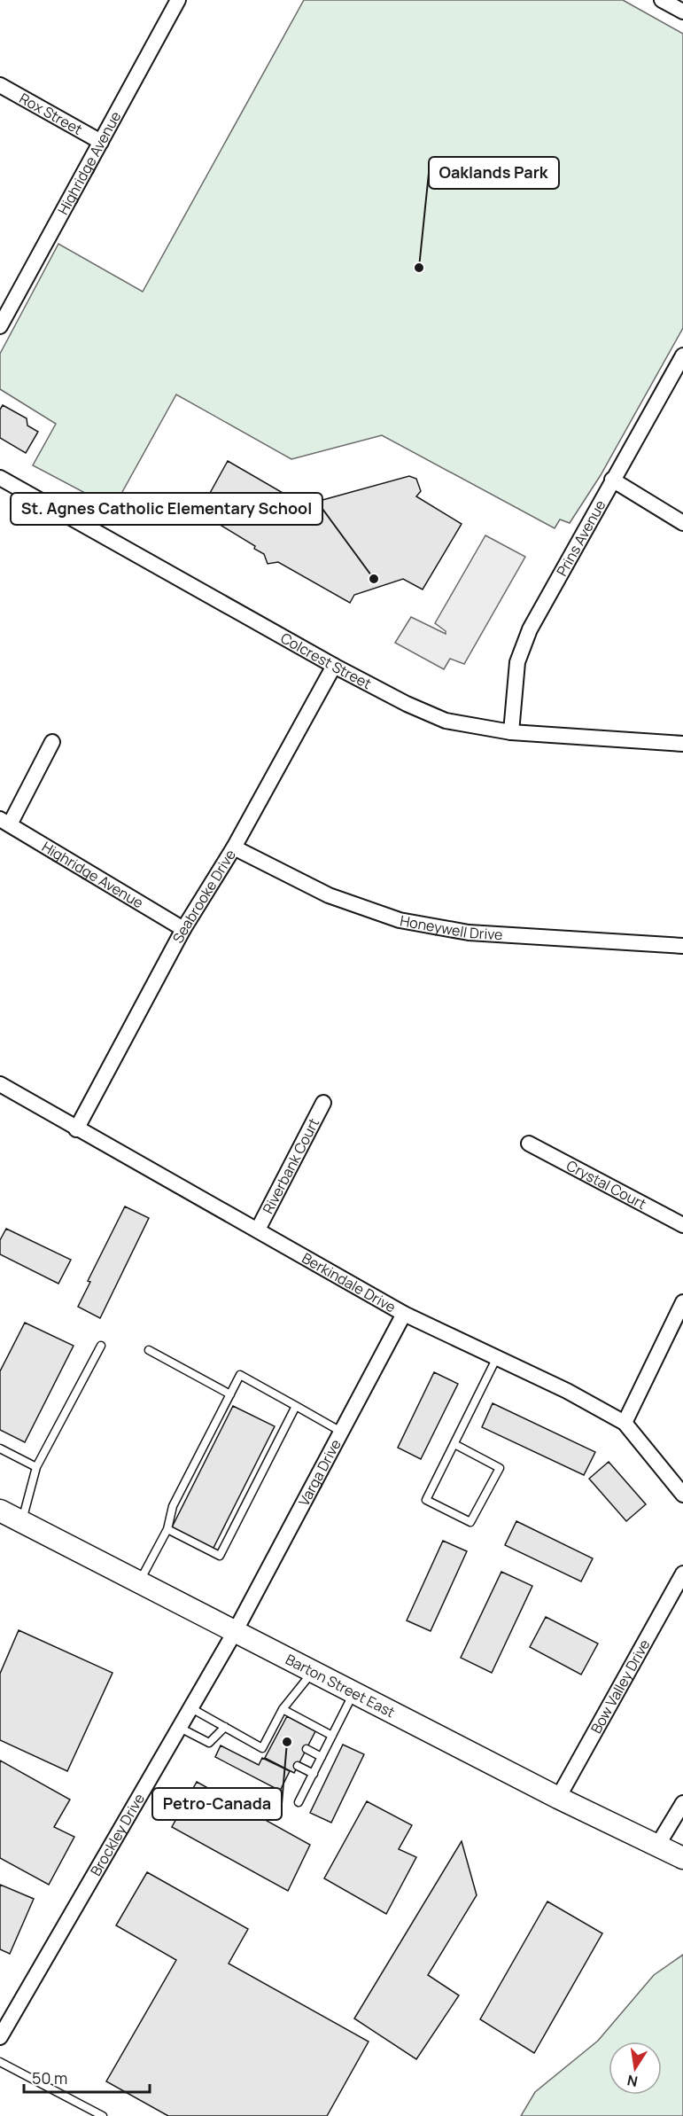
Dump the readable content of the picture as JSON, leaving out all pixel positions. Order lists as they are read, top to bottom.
{
  "streets": {
    "main road": ["Barton Street East"],
    "street": [
      "Rox Street",
      "Highridge Avenue",
      "Prins Avenue",
      "Colcrest Street",
      "Seabrooke Drive",
      "Honeywell Drive",
      "Riverbank Court",
      "Crystal Court",
      "Berkindale Drive",
      "Varga Drive",
      "Bow Valley Drive",
      "Brockley Drive"
    ]
  },
  "crossings": [
    ["Rox Street", "Highridge Avenue"],
    ["Highridge Avenue", "Seabrooke Drive"],
    ["Prins Avenue", "Colcrest Street"],
    ["Colcrest Street", "Seabrooke Drive"],
    ["Seabrooke Drive", "Honeywell Drive"],
    ["Seabrooke Drive", "Berkindale Drive"],
    ["Riverbank Court", "Berkindale Drive"],
    ["Berkindale Drive", "Varga Drive"],
    ["Varga Drive", "Barton Street East"],
    ["Varga Drive", "Brockley Drive"],
    ["Barton Street East", "Bow Valley Drive"],
    ["Barton Street East", "Brockley Drive"]
  ],
  "places": ["Oaklands Park", "St. Agnes Catholic Elementary School", "Petro-Canada"],
  "scale_bar": "50 m",
  "north": "bottom"
}
